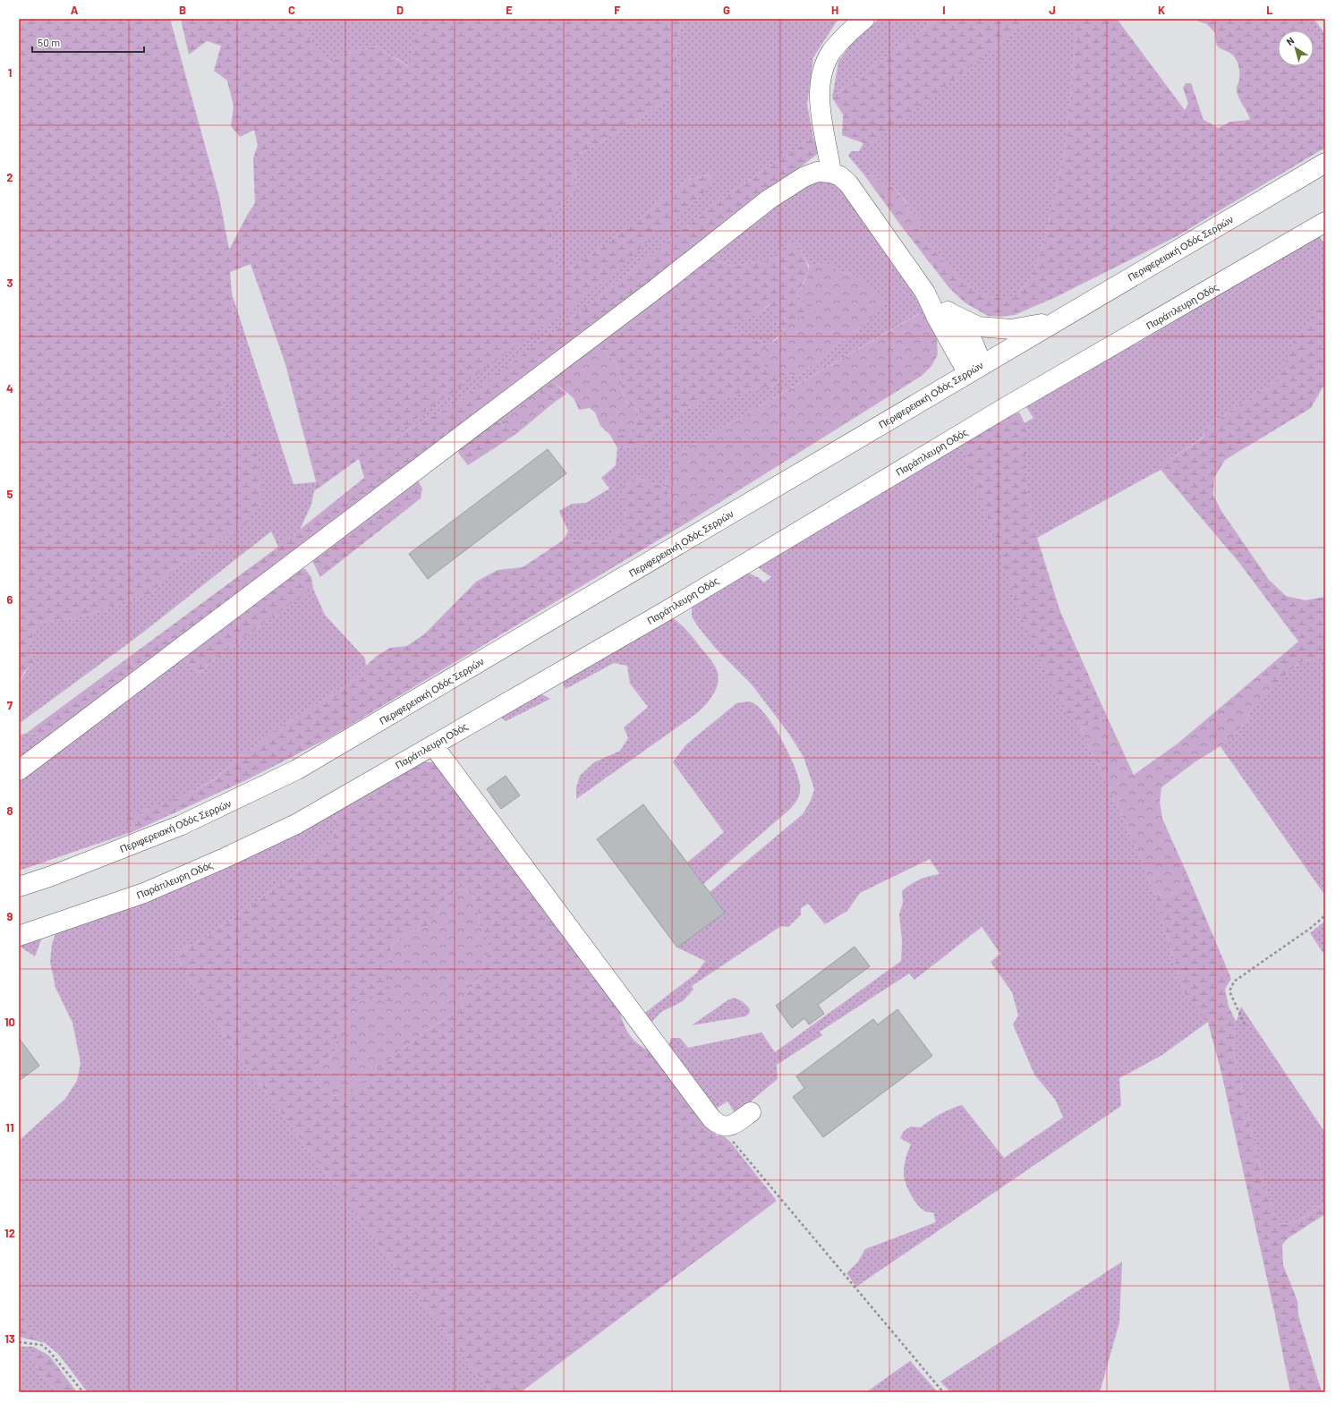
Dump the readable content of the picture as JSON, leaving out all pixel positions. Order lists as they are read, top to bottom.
{
  "streets": {
    "street": ["Περιφερειακή Οδός Σερρών", "Παράπλευρη Οδός"]
  },
  "scale_bar": "50 m",
  "north": "top left",
  "grid": {
    "columns": [
      "A",
      "B",
      "C",
      "D",
      "E",
      "F",
      "G",
      "H",
      "I",
      "J",
      "K",
      "L"
    ],
    "rows": [
      "1",
      "2",
      "3",
      "4",
      "5",
      "6",
      "7",
      "8",
      "9",
      "10",
      "11",
      "12",
      "13"
    ]
  }
}
